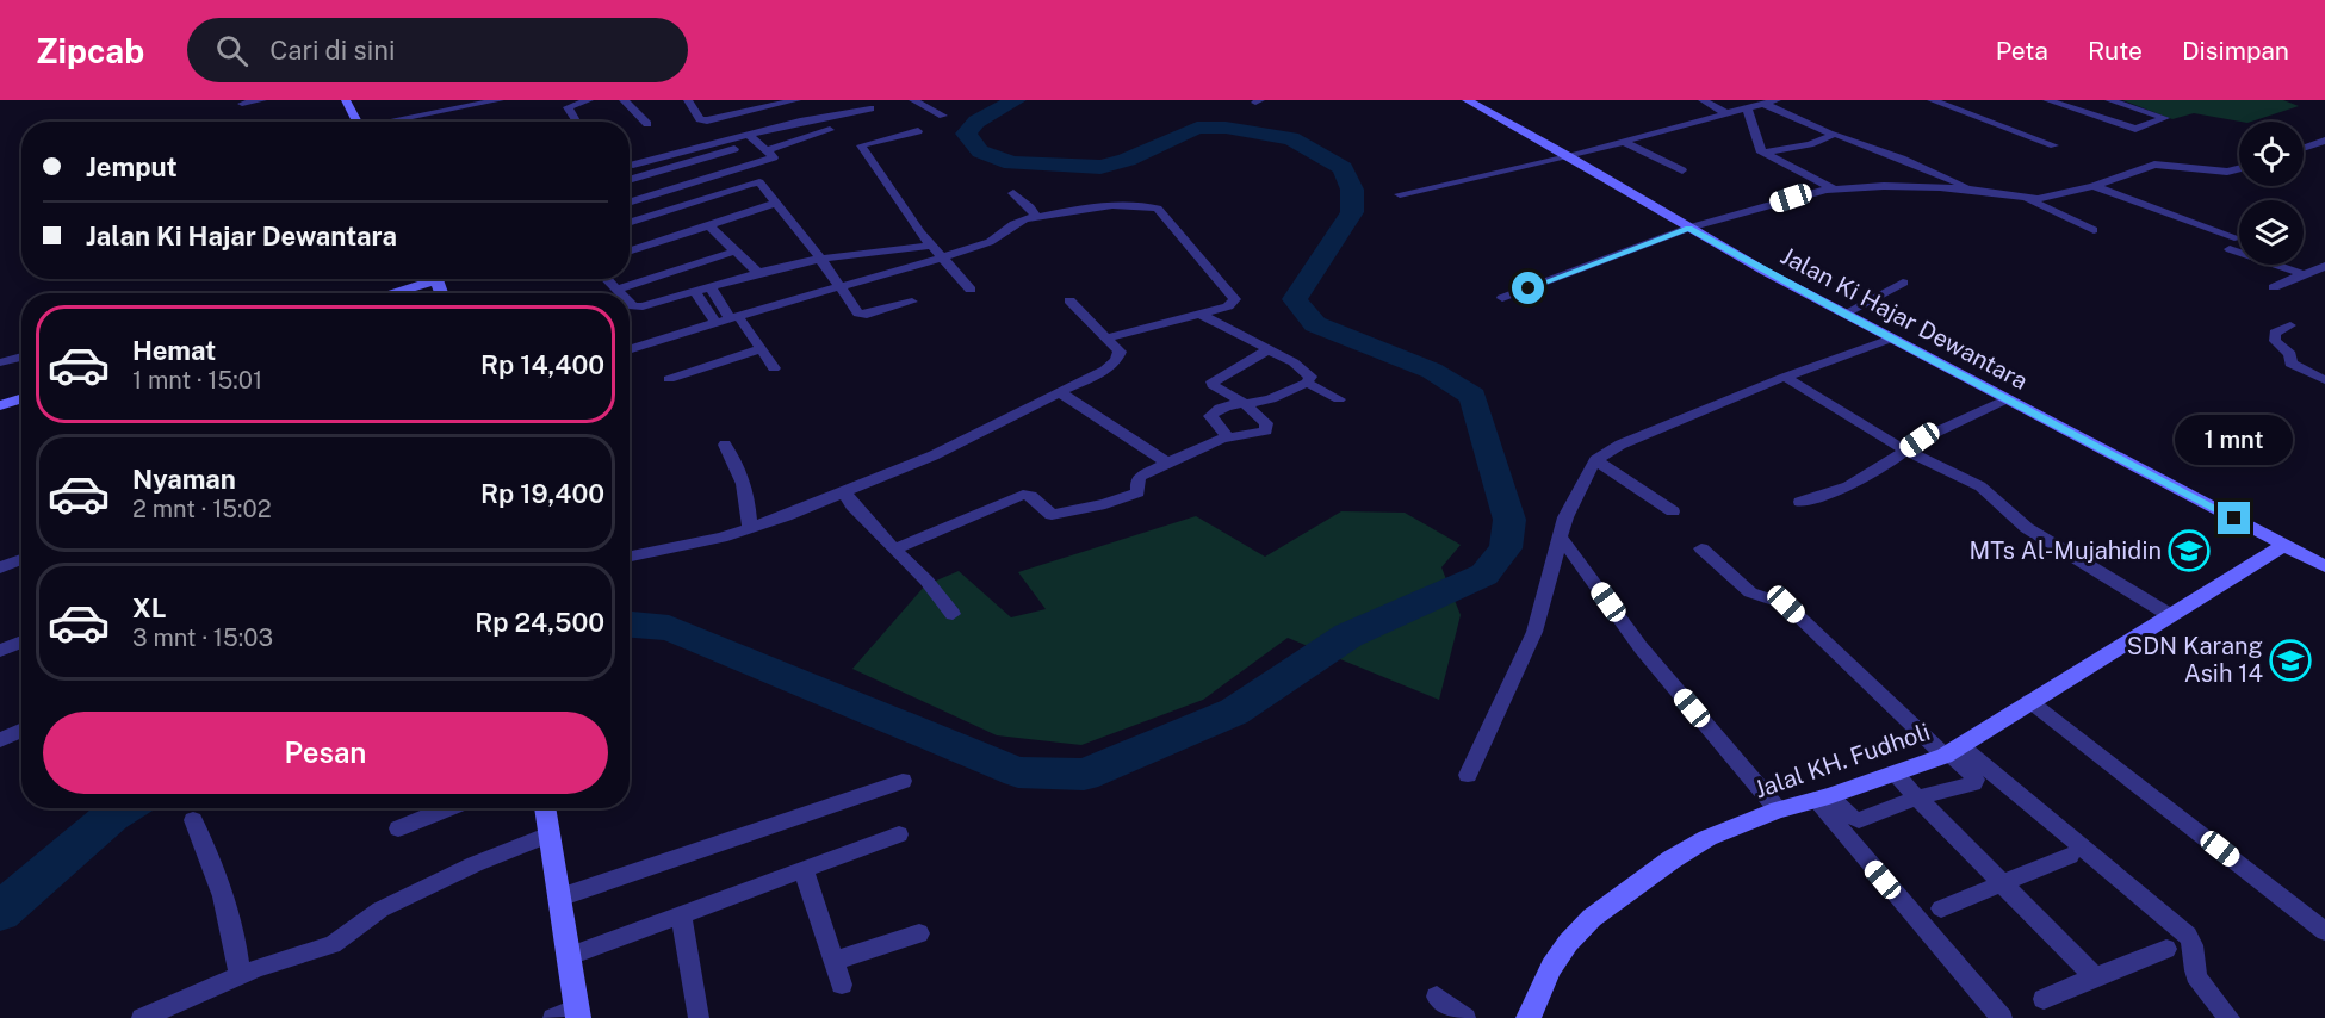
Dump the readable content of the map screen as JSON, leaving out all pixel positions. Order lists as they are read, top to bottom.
{
  "streets": {
    "main road": ["Jalan Ki Hajar Dewantara", "Jalal KH. Fudholi"]
  },
  "crossings": [
    ["Jalan Ki Hajar Dewantara", "Jalal KH. Fudholi"]
  ],
  "places": {
    "school or university": ["MTs Al-Mujahidin", "SDN Karang Asih 14"]
  },
  "page": {
    "header": "Zipcab",
    "search": "Cari di sini",
    "nav": ["Peta", "Rute", "Disimpan"],
    "banner": ["Jemput", "Jalan Ki Hajar Dewantara"],
    "list": [
      {
        "name": "Hemat",
        "note": "1 mnt · 15:01",
        "value": "Rp 14,400"
      },
      {
        "name": "Nyaman",
        "note": "2 mnt · 15:02",
        "value": "Rp 19,400"
      },
      {
        "name": "XL",
        "note": "3 mnt · 15:03",
        "value": "Rp 24,500"
      }
    ],
    "bubble": "1 mnt",
    "buttons": "Pesan"
  }
}
